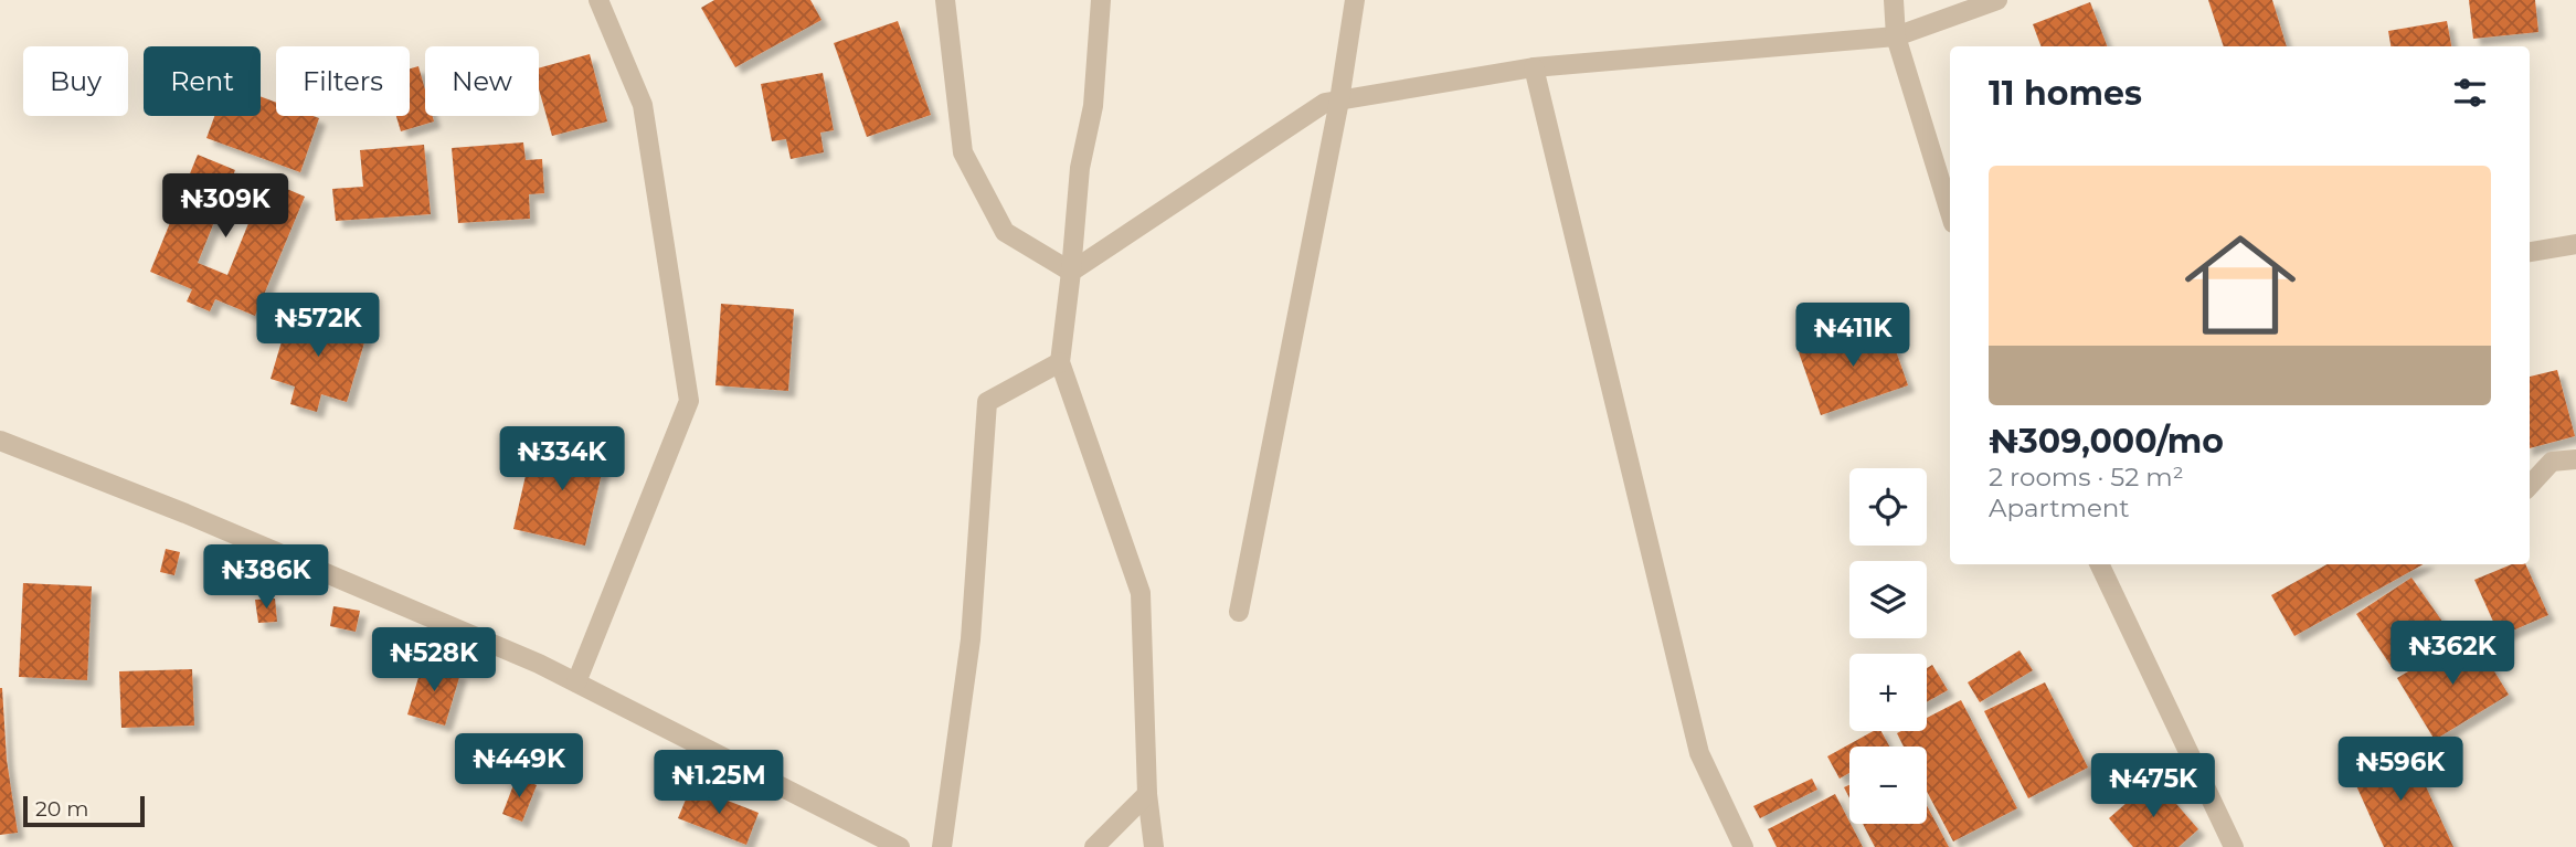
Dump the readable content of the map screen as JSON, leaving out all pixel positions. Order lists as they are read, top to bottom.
{
  "scale_bar": "20 m",
  "page": {
    "chip": [
      "Buy",
      "Rent",
      "Filters",
      "New"
    ],
    "heading": "11 homes",
    "list": [
      {
        "name": "₦309,000/mo",
        "note": "2 rooms · 52 m² · Apartment"
      }
    ],
    "price": [
      "₦309K",
      "₦572K",
      "₦411K",
      "₦334K",
      "₦386K",
      "₦362K",
      "₦528K",
      "₦449K",
      "₦596K",
      "₦1.25M",
      "₦475K"
    ],
    "map_buttons": ["+", "−"],
    "scale": "20 m"
  }
}
